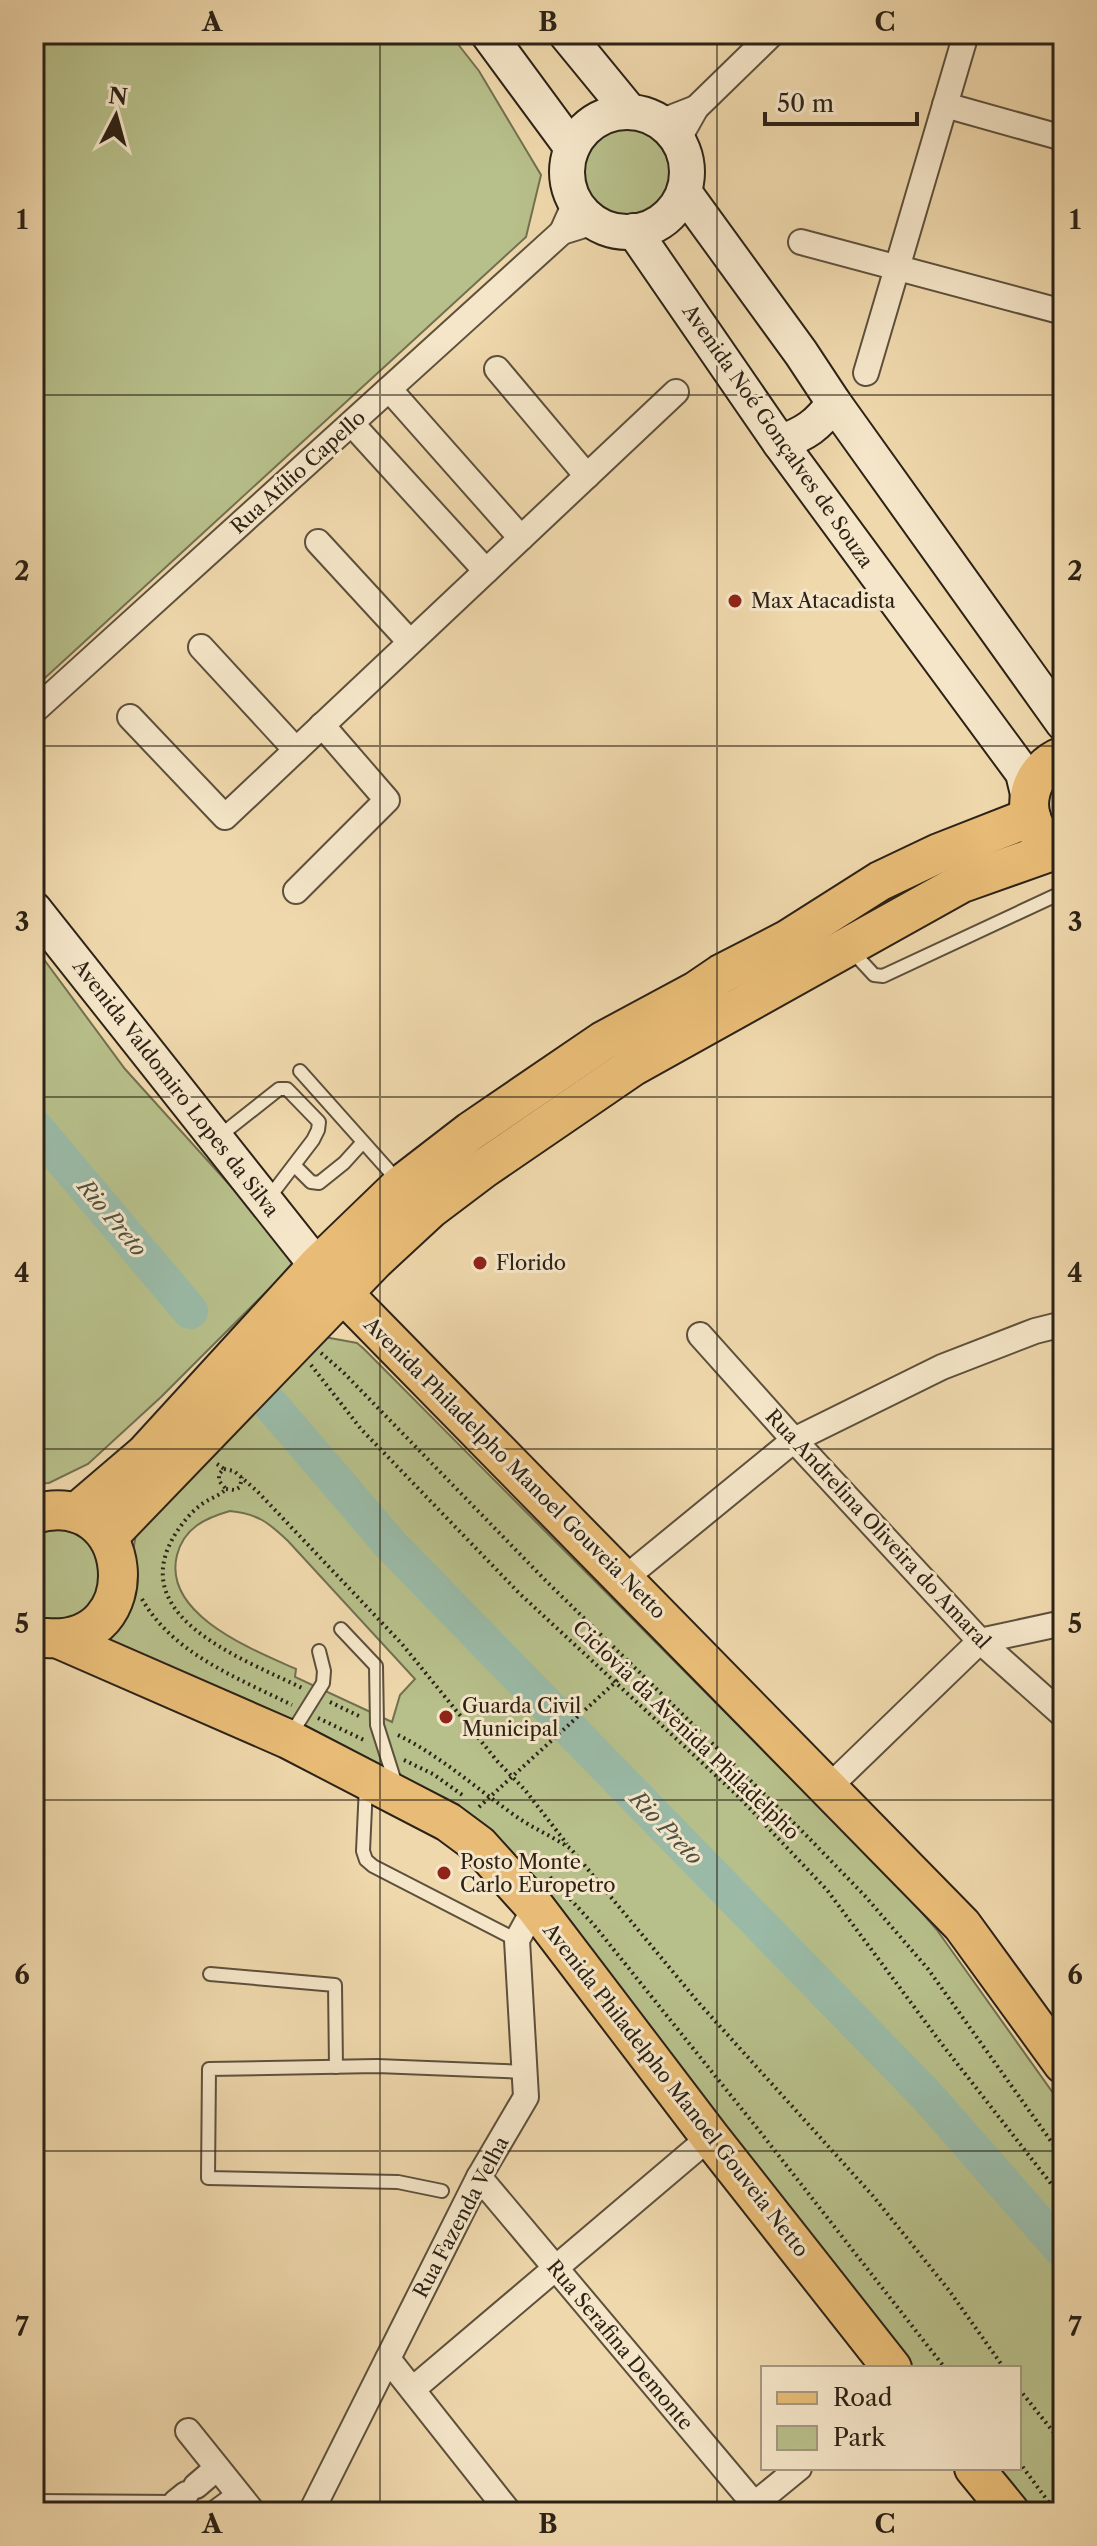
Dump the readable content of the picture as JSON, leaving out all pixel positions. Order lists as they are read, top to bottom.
{
  "streets": {
    "main road": ["Avenida Noé Gonçalves de Souza", "Avenida Valdomiro Lopes da Silva", "Avenida Philadelpho Manoel Gouveia Netto"],
    "street": [
      "Rua Atílio Capello",
      "Rua Andrelina Oliveira do Amaral",
      "Rua Fazenda Velha",
      "Rua Serafina Demonte"
    ],
    "path": ["Ciclovia da Avenida Philadelpho"]
  },
  "crossings": [
    ["Avenida Noé Gonçalves de Souza", "Rua Atílio Capello"],
    ["Avenida Valdomiro Lopes da Silva", "Avenida Philadelpho Manoel Gouveia Netto"],
    ["Rua Fazenda Velha", "Rua Serafina Demonte"]
  ],
  "water": ["Rio Preto"],
  "places": [
    "Max Atacadista",
    "Florido",
    "Guarda Civil Municipal",
    "Posto Monte Carlo Europetro"
  ],
  "legend": ["Road", "Park"],
  "scale_bar": "50 m",
  "north": "top",
  "grid": {
    "columns": ["A", "B", "C"],
    "rows": [
      "1",
      "2",
      "3",
      "4",
      "5",
      "6",
      "7"
    ]
  }
}
